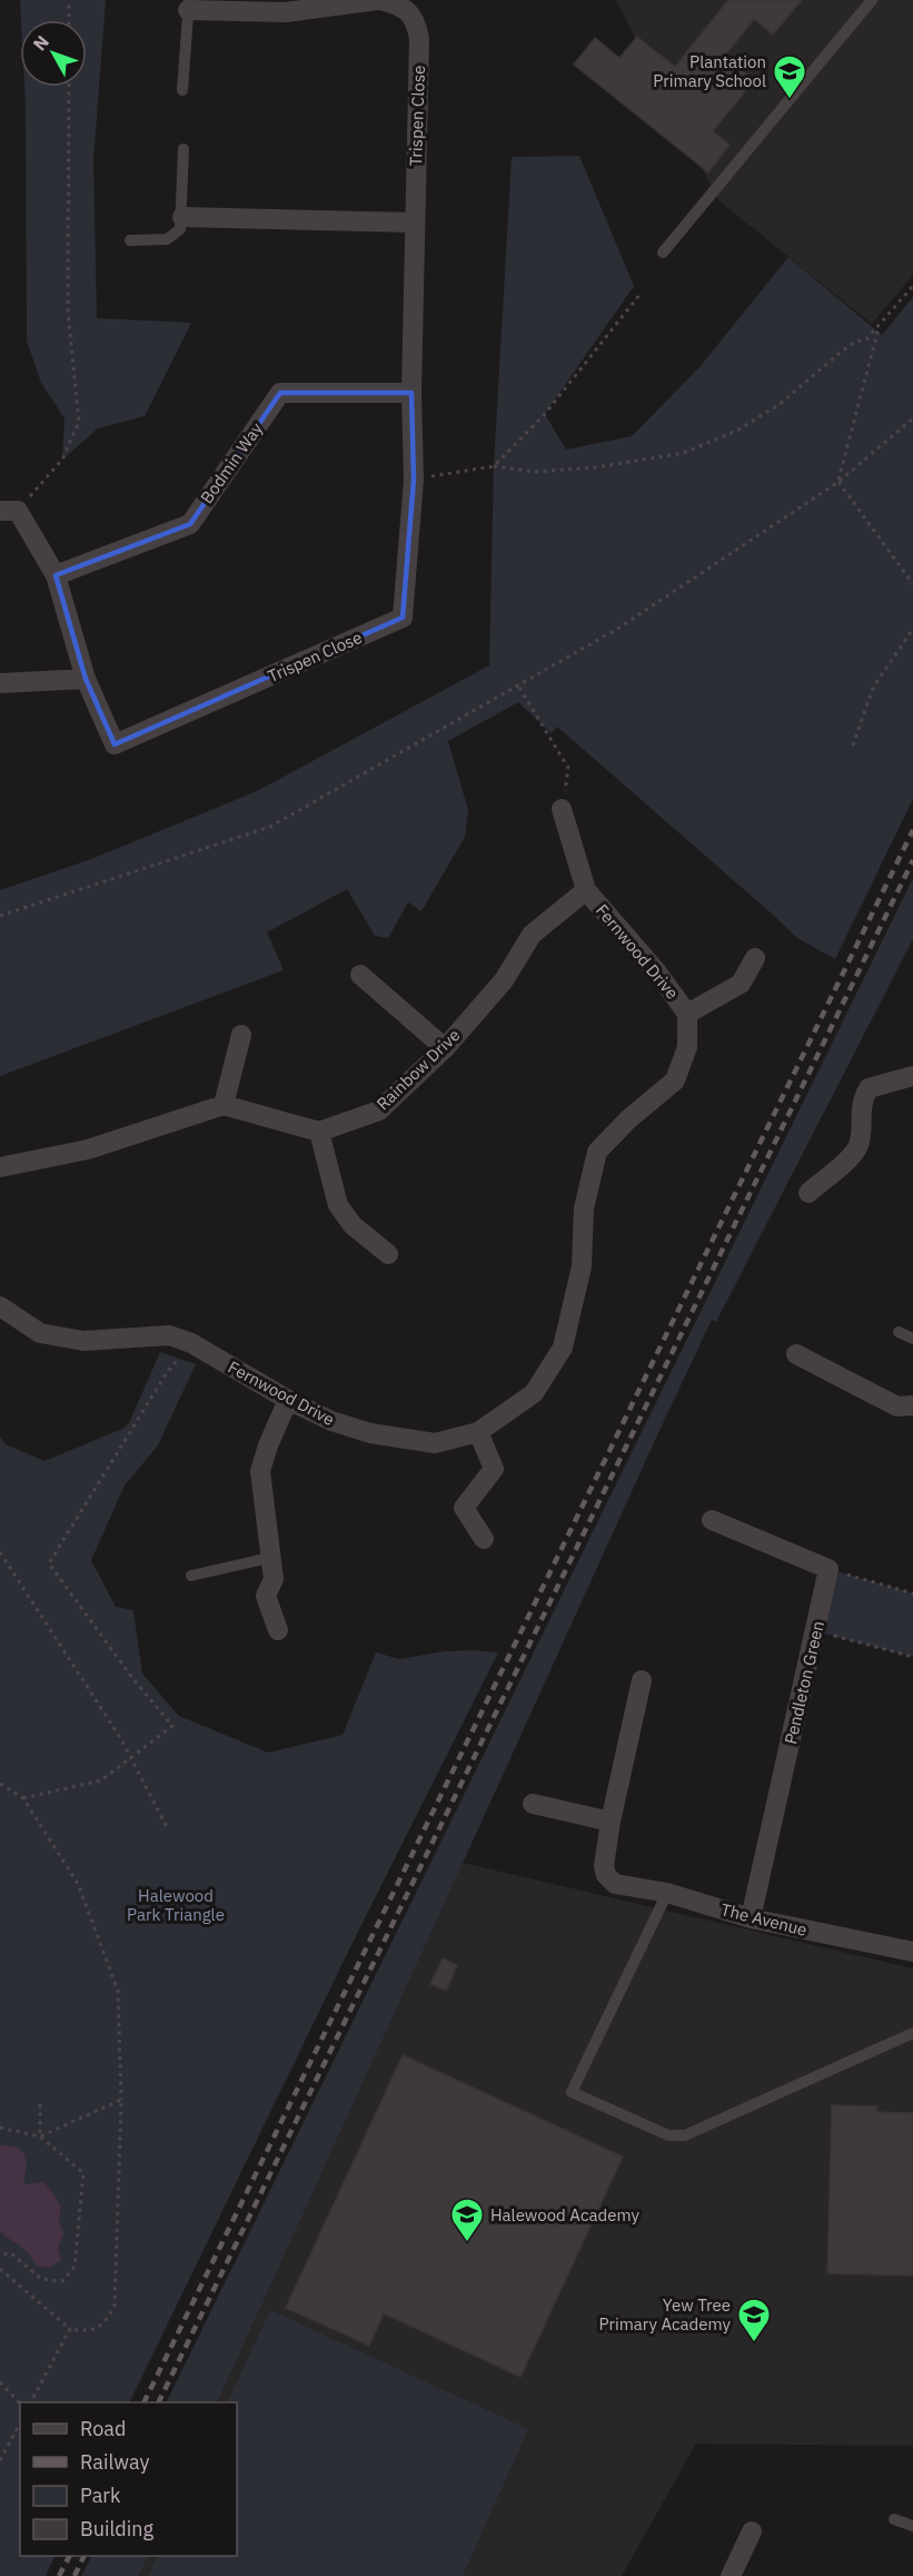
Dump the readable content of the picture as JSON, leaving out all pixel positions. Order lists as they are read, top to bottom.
{
  "streets": {
    "street": [
      "Trispen Close",
      "Bodmin Way",
      "Fernwood Drive",
      "Rainbow Drive",
      "Pendleton Green",
      "The Avenue"
    ]
  },
  "crossings": [
    ["Trispen Close", "Bodmin Way"],
    ["Fernwood Drive", "Rainbow Drive"],
    ["Pendleton Green", "The Avenue"]
  ],
  "parks": ["Halewood Park Triangle"],
  "places": {
    "school or university": ["Plantation Primary School", "Halewood Academy", "Yew Tree Primary Academy"]
  },
  "legend": [
    "Road",
    "Railway",
    "Park",
    "Building"
  ],
  "north": "top left"
}
